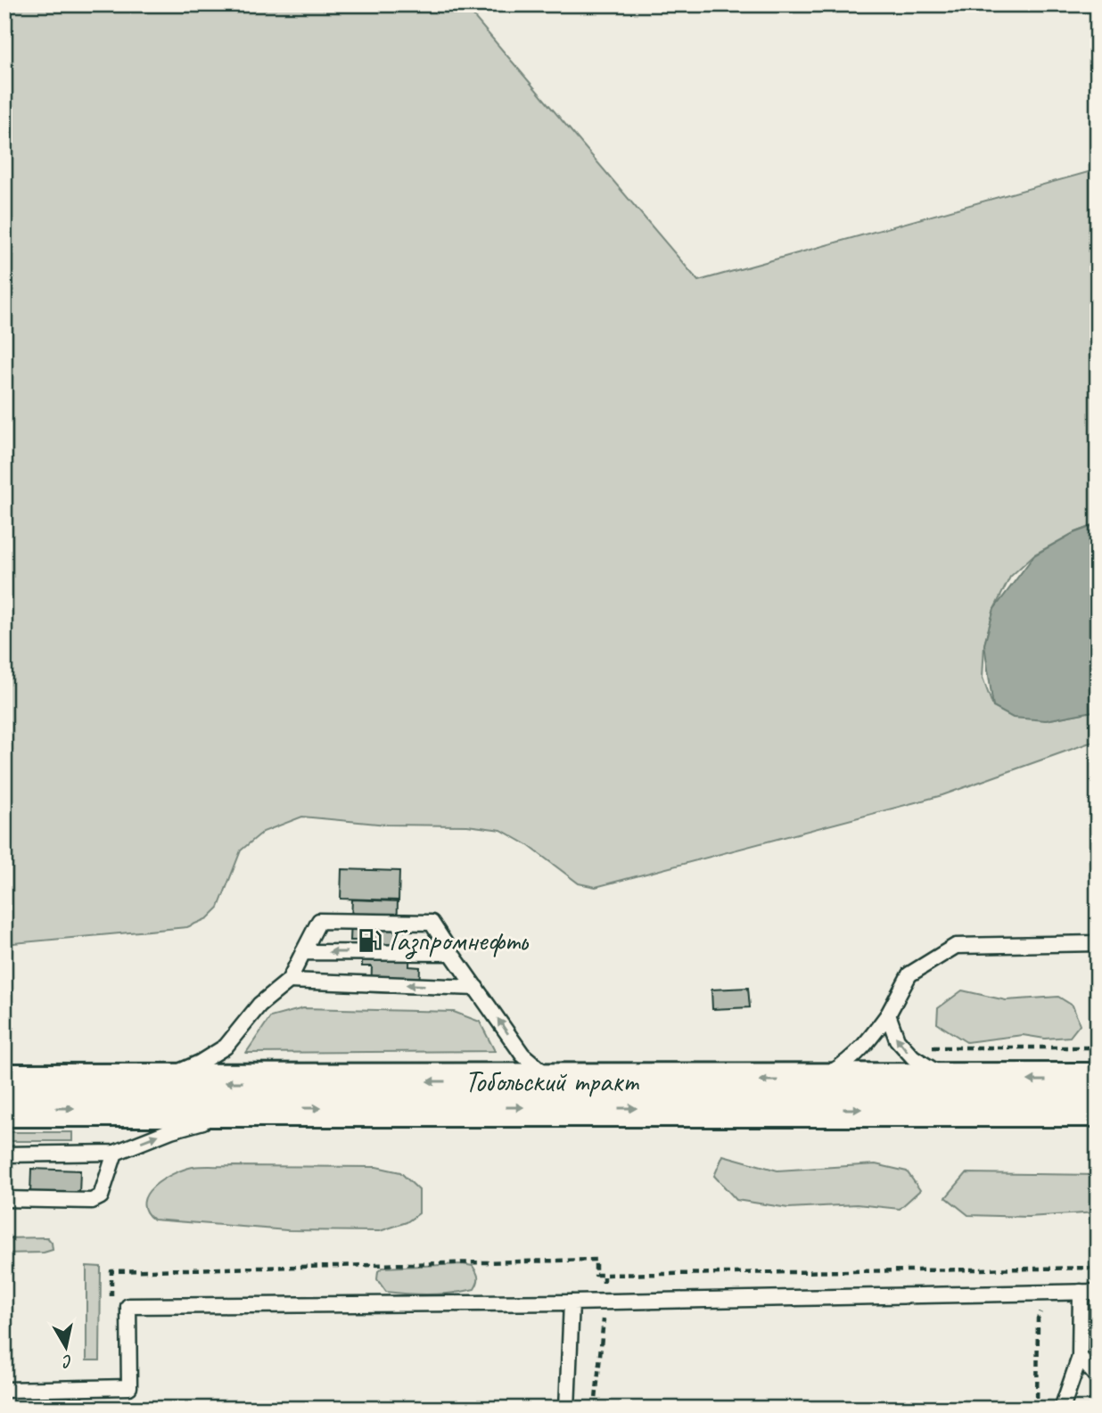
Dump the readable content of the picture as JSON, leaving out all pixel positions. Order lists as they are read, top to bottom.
{
  "streets": {
    "main road": ["Тобольский тракт"]
  },
  "places": {
    "fuel station": ["Газпромнефть"]
  },
  "north": "bottom"
}
